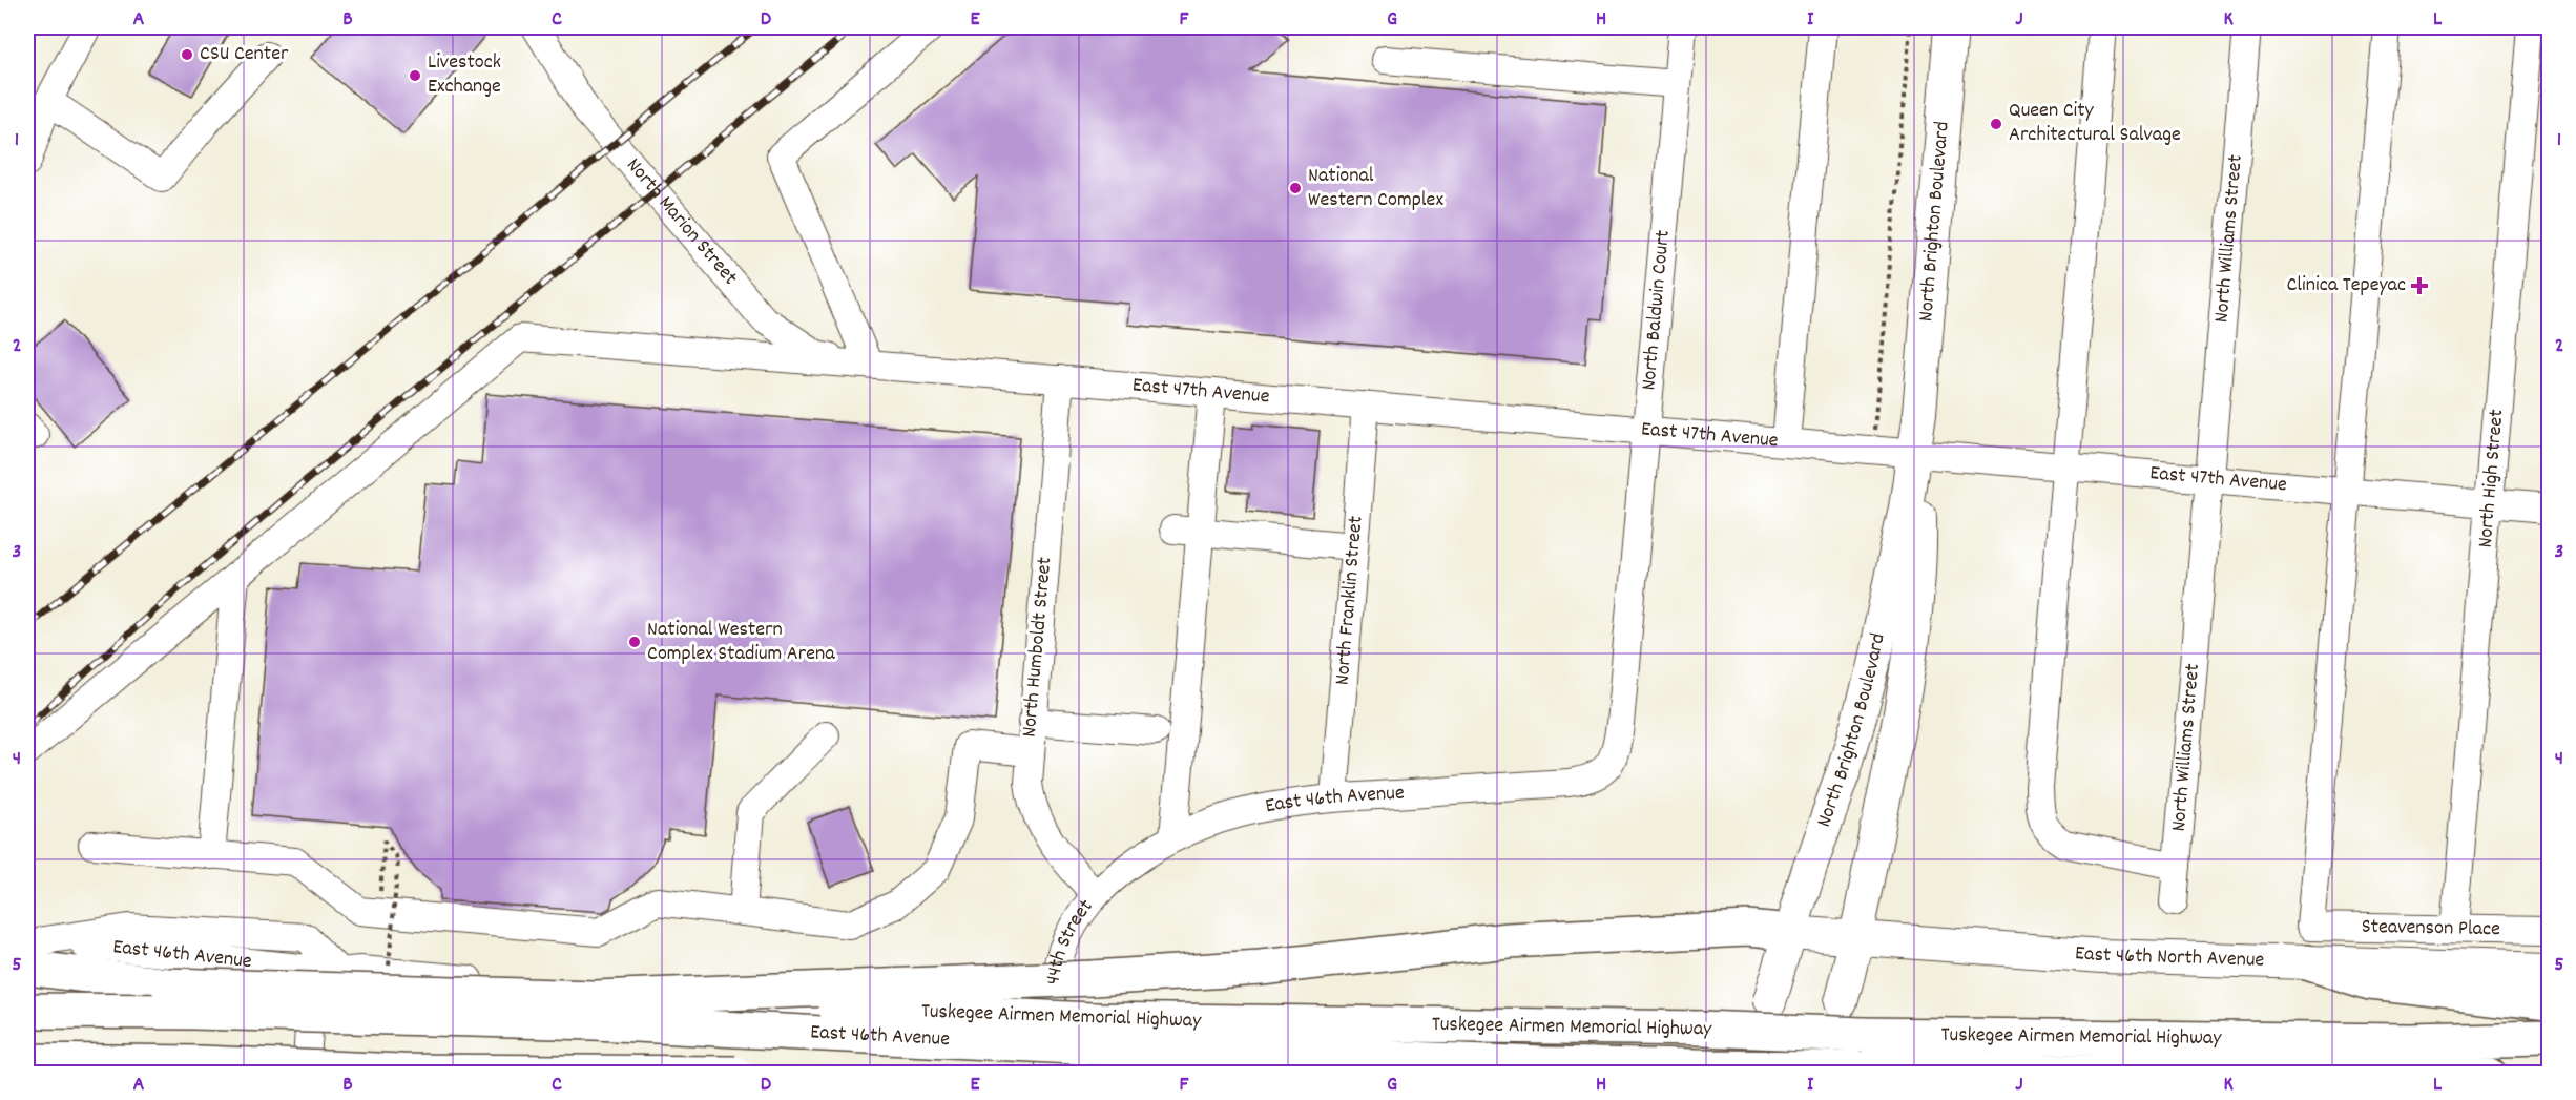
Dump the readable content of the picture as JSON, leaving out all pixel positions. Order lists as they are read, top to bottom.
{
  "streets": {
    "highway": ["Tuskegee Airmen Memorial Highway"],
    "main road": ["North Brighton Boulevard", "East 46th North Avenue"],
    "street": [
      "North Marion Street",
      "North Williams Street",
      "North Baldwin Court",
      "East 47th Avenue",
      "North High Street",
      "North Franklin Street",
      "North Humboldt Street",
      "East 46th Avenue",
      "Steavenson Place",
      "44th Street"
    ]
  },
  "crossings": [
    ["North Brighton Boulevard", "East 47th Avenue"],
    ["North Brighton Boulevard", "East 46th North Avenue"],
    ["North Marion Street", "East 47th Avenue"],
    ["North Williams Street", "East 47th Avenue"],
    ["North Baldwin Court", "East 47th Avenue"],
    ["North Baldwin Court", "East 46th Avenue"],
    ["East 47th Avenue", "North High Street"],
    ["East 47th Avenue", "North Franklin Street"],
    ["East 47th Avenue", "North Humboldt Street"],
    ["East 47th Avenue", "Steavenson Place"],
    ["North High Street", "Steavenson Place"],
    ["North Franklin Street", "East 46th Avenue"],
    ["North Humboldt Street", "East 46th Avenue"],
    ["North Humboldt Street", "44th Street"],
    ["East 46th Avenue", "44th Street"]
  ],
  "places": {
    "other": [
      "CSU Center",
      "Livestock Exchange",
      "Queen City Architectural Salvage",
      "National Western Complex",
      "National Western Complex Stadium Arena"
    ],
    "health": ["Clinica Tepeyac"]
  },
  "grid": {
    "columns": [
      "A",
      "B",
      "C",
      "D",
      "E",
      "F",
      "G",
      "H",
      "I",
      "J",
      "K",
      "L"
    ],
    "rows": [
      "1",
      "2",
      "3",
      "4",
      "5"
    ]
  }
}
